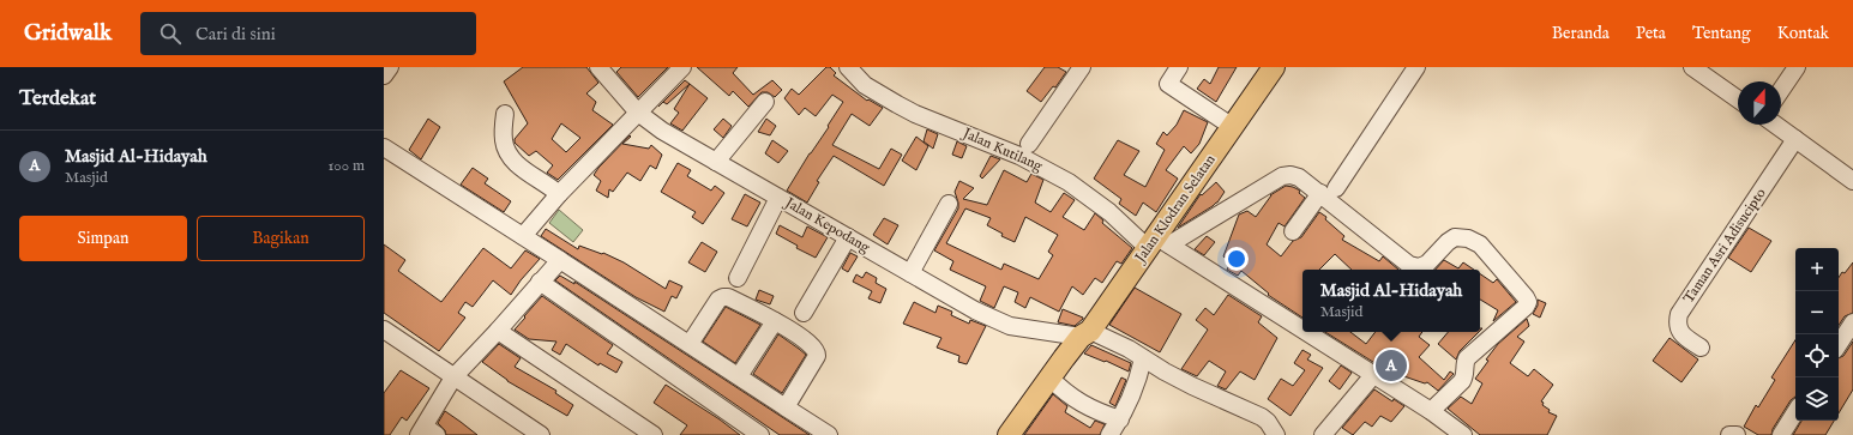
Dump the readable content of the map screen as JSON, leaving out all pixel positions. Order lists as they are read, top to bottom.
{
  "streets": {
    "main road": ["Jalan Klodran Selatan"],
    "street": ["Jalan Kutilang", "Jalan Kepodang", "Taman Asri Adisucipto"]
  },
  "crossings": [
    ["Jalan Kutilang", "Jalan Klodran Selatan"],
    ["Jalan Klodran Selatan", "Jalan Kepodang"]
  ],
  "north": "top",
  "page": {
    "header": "Gridwalk",
    "search": "Cari di sini",
    "nav": [
      "Beranda",
      "Peta",
      "Tentang",
      "Kontak"
    ],
    "heading": "Terdekat",
    "list": [
      {
        "mark": "A",
        "name": "Masjid Al-Hidayah",
        "note": "Masjid",
        "value": "100 m"
      }
    ],
    "buttons": ["Simpan", "Bagikan"],
    "map_buttons": ["+", "−"],
    "popup": ["Masjid Al-Hidayah", "Masjid"],
    "pins": "A"
  }
}
